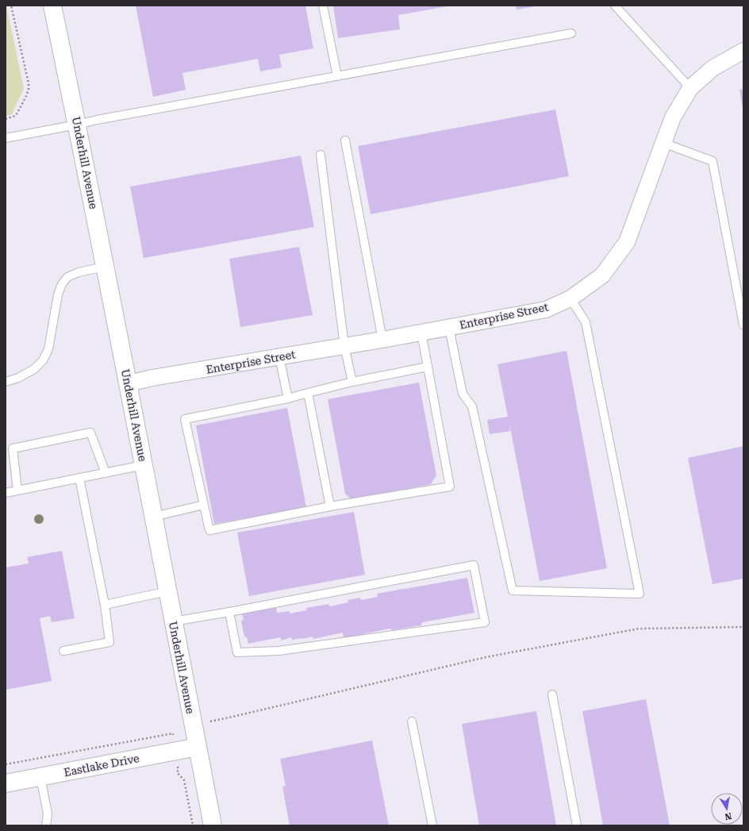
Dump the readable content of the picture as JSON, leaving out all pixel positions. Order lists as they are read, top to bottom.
{
  "streets": {
    "street": ["Underhill Avenue", "Enterprise Street", "Eastlake Drive"]
  },
  "crossings": [
    ["Underhill Avenue", "Enterprise Street"],
    ["Underhill Avenue", "Eastlake Drive"]
  ],
  "north": "bottom"
}
